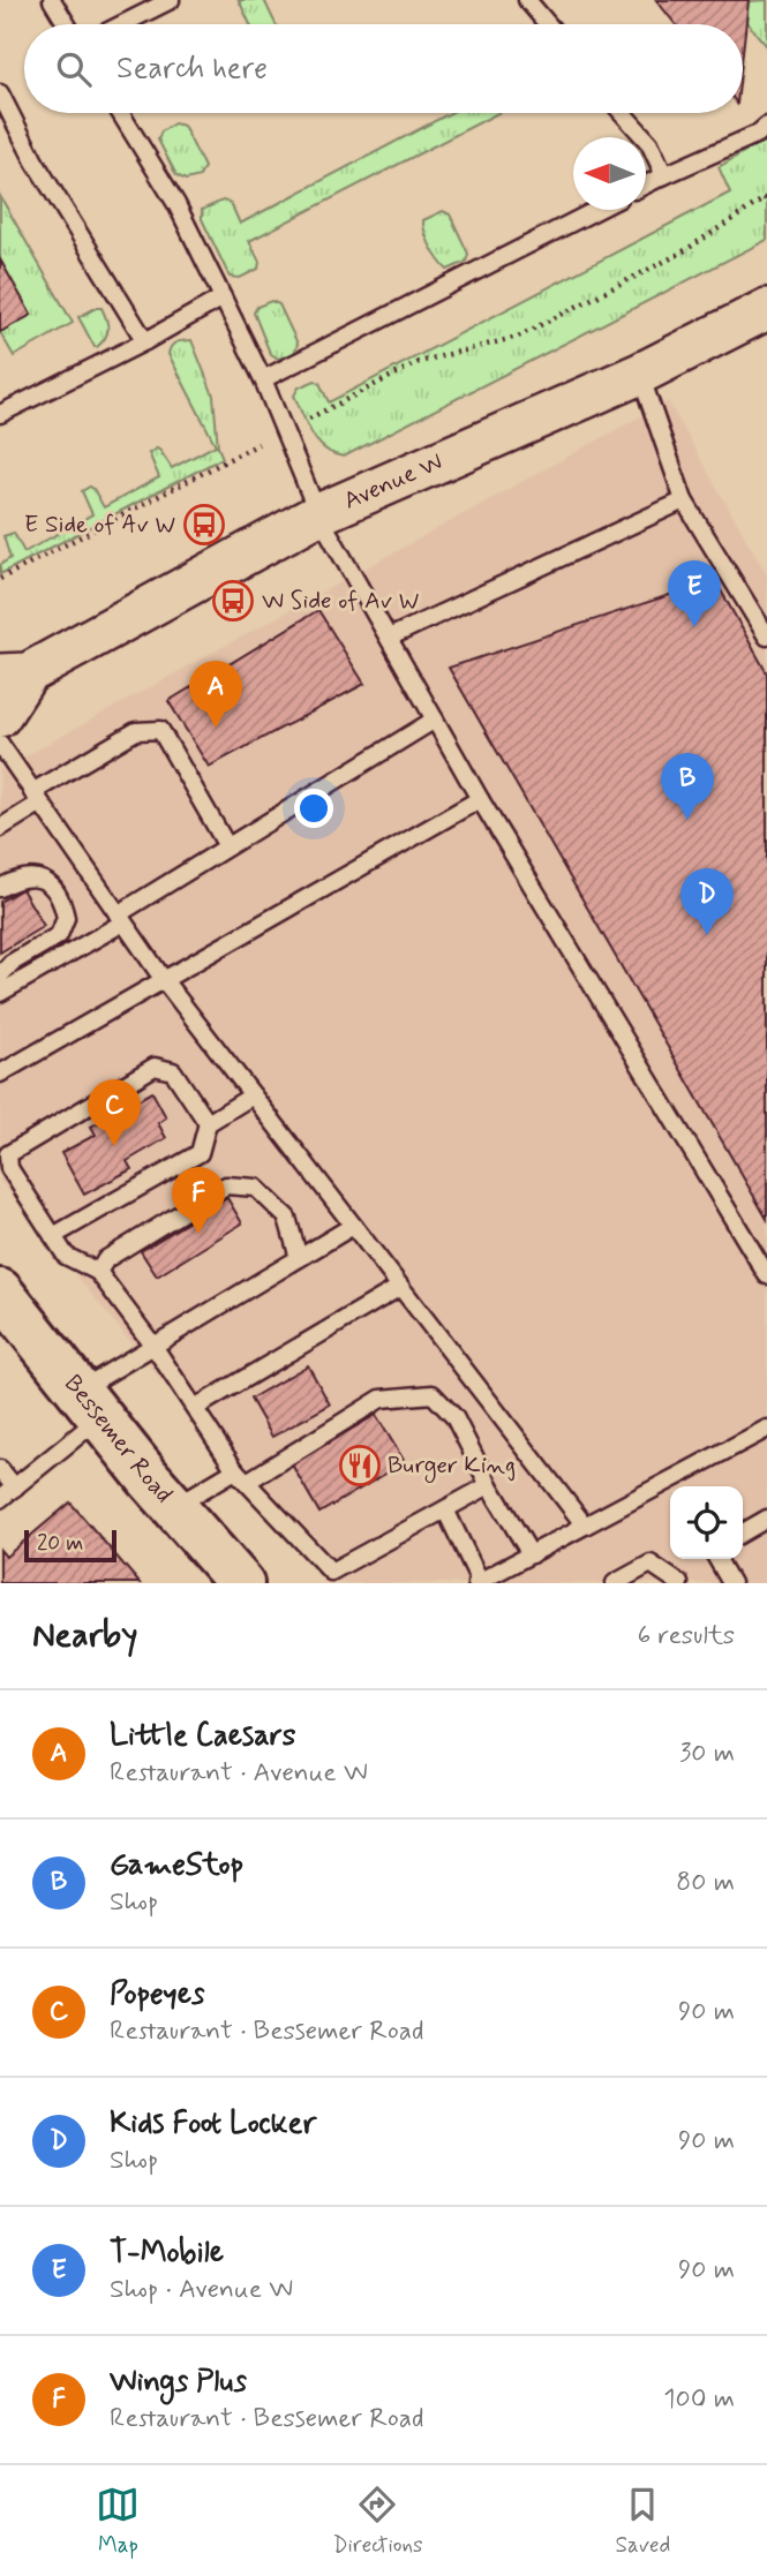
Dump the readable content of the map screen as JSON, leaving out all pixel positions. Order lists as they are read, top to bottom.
{
  "streets": {
    "main road": ["Bessemer Road"],
    "street": ["Avenue W"]
  },
  "places": {
    "bus stop": ["E Side of Av W", "W Side of Av W"],
    "restaurant": ["Burger King"]
  },
  "scale_bar": "20 m",
  "north": "left",
  "page": {
    "search": "Search here",
    "pins": [
      "E",
      "A",
      "B",
      "D",
      "C",
      "F"
    ],
    "scale": "20 m",
    "heading": ["Nearby", "6 results"],
    "list": [
      {
        "mark": "A",
        "name": "Little Caesars",
        "note": "Restaurant · Avenue W",
        "value": "30 m"
      },
      {
        "mark": "B",
        "name": "GameStop",
        "note": "Shop",
        "value": "80 m"
      },
      {
        "mark": "C",
        "name": "Popeyes",
        "note": "Restaurant · Bessemer Road",
        "value": "90 m"
      },
      {
        "mark": "D",
        "name": "Kids Foot Locker",
        "note": "Shop",
        "value": "90 m"
      },
      {
        "mark": "E",
        "name": "T-Mobile",
        "note": "Shop · Avenue W",
        "value": "90 m"
      },
      {
        "mark": "F",
        "name": "Wings Plus",
        "note": "Restaurant · Bessemer Road",
        "value": "100 m"
      }
    ],
    "nav": ["Map", "Directions", "Saved"]
  }
}
